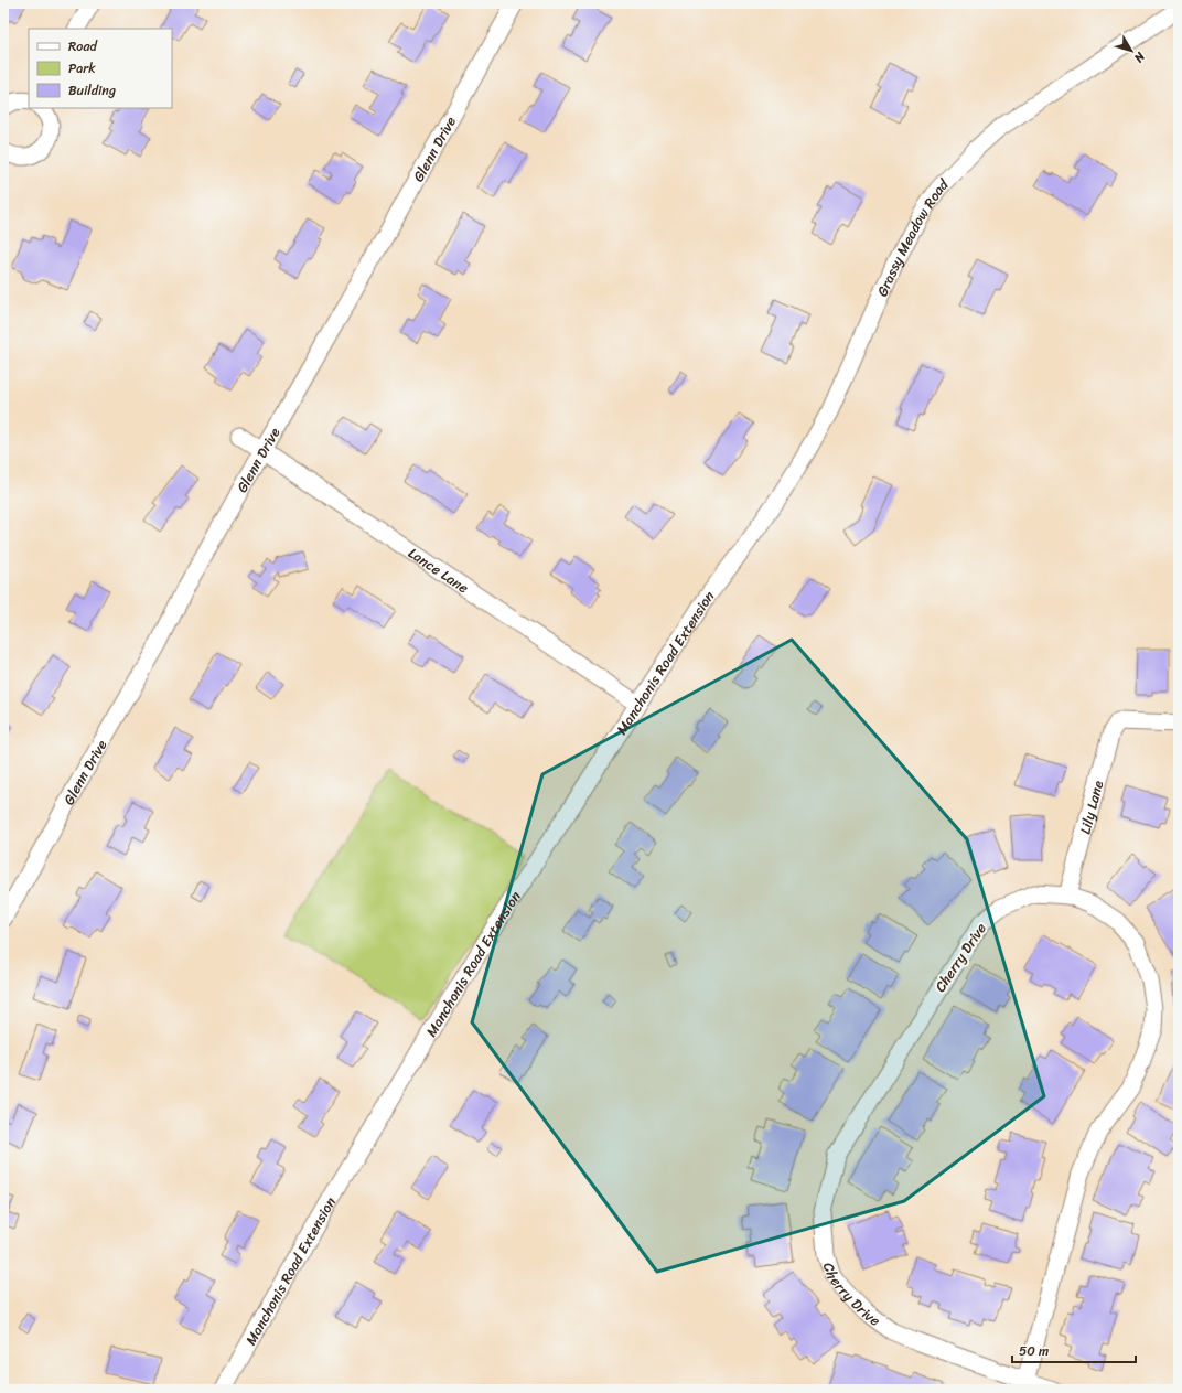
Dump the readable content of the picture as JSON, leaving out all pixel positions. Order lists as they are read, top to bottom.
{
  "streets": {
    "street": [
      "Glenn Drive",
      "Grassy Meadow Road",
      "Lance Lane",
      "Manchonis Road Extension",
      "Lily Lane",
      "Cherry Drive"
    ]
  },
  "crossings": [
    ["Glenn Drive", "Lance Lane"],
    ["Grassy Meadow Road", "Manchonis Road Extension"],
    ["Lance Lane", "Manchonis Road Extension"],
    ["Lily Lane", "Cherry Drive"]
  ],
  "legend": ["Road", "Park", "Building"],
  "scale_bar": "50 m",
  "north": "bottom right"
}
